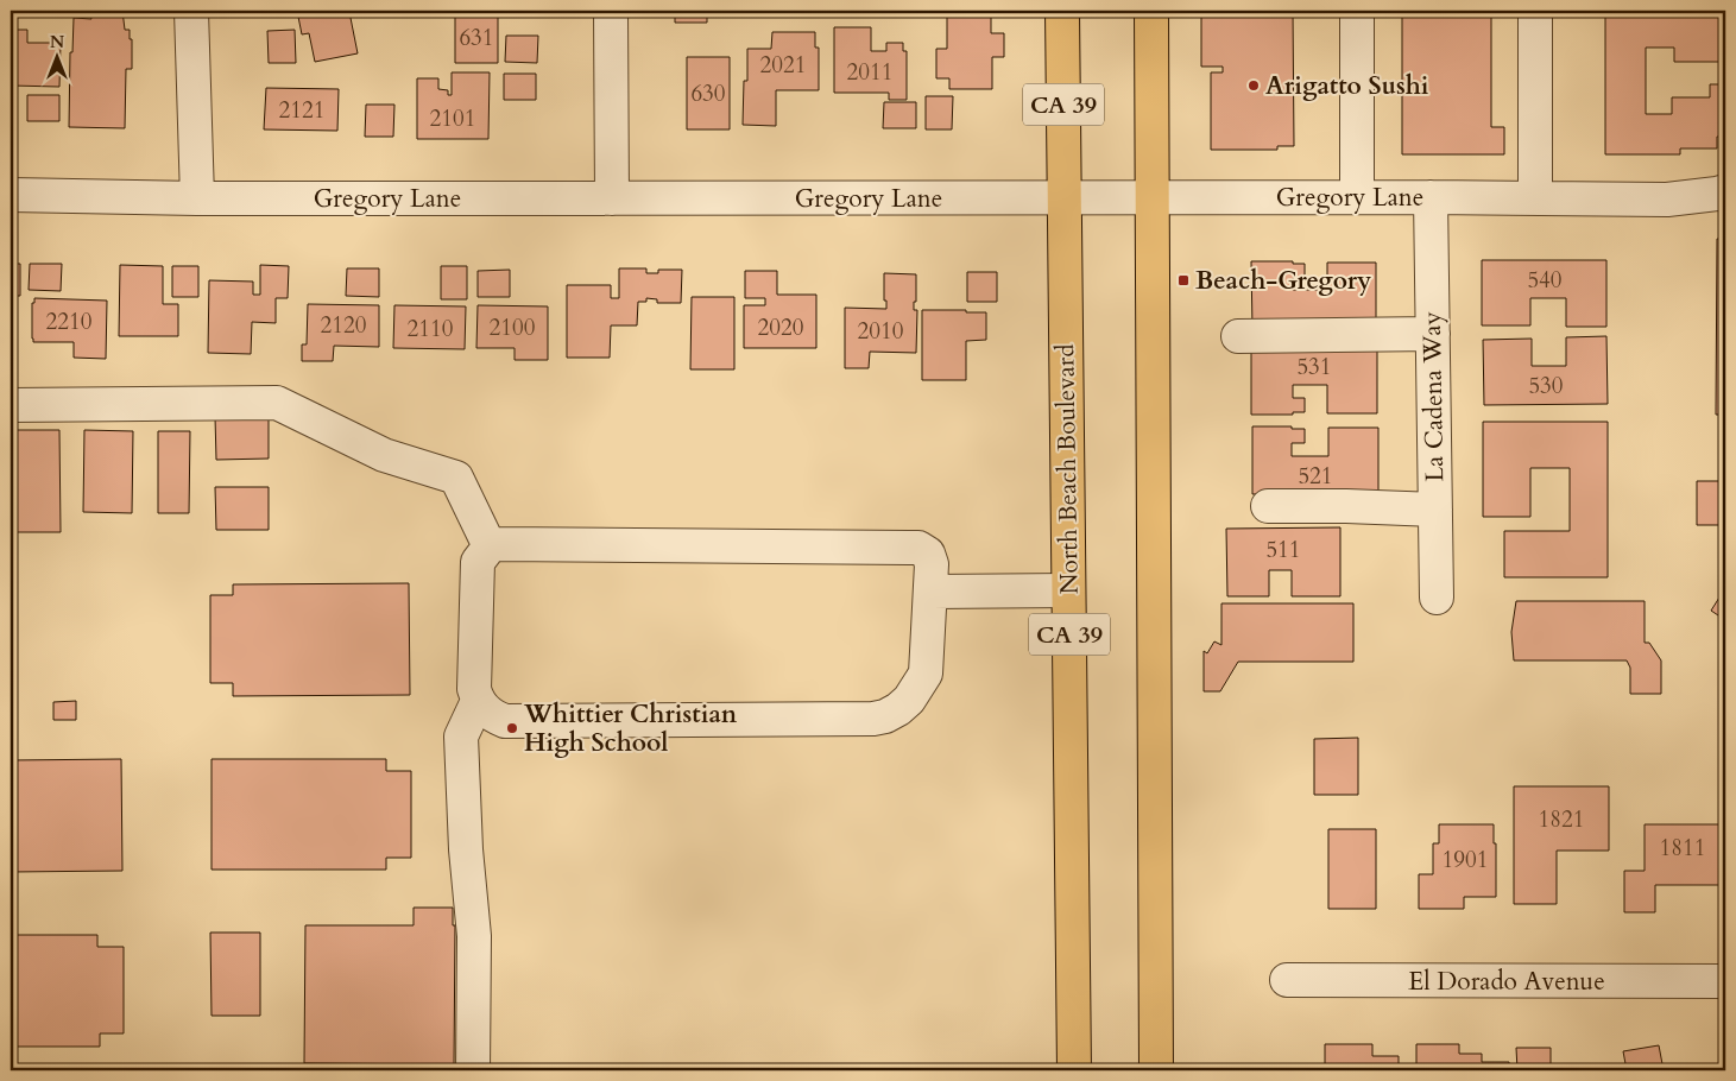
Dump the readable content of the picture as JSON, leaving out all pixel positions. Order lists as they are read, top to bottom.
{
  "streets": {
    "main road": ["CA 39", "North Beach Boulevard"],
    "street": ["Gregory Lane", "La Cadena Way", "El Dorado Avenue"]
  },
  "crossings": [
    ["Gregory Lane", "La Cadena Way"],
    ["Gregory Lane", "North Beach Boulevard"]
  ],
  "places": {
    "other": ["Arigatto Sushi", "Whittier Christian High School"],
    "transit": ["Beach-Gregory"]
  },
  "house_numbers": [
    "631",
    "2021",
    "2011",
    "630",
    "2121",
    "2101",
    "540",
    "2210",
    "2120",
    "2100",
    "2020",
    "2110",
    "2010",
    "531",
    "530",
    "521",
    "511",
    "1821",
    "1811",
    "1901"
  ],
  "north": "top"
}
